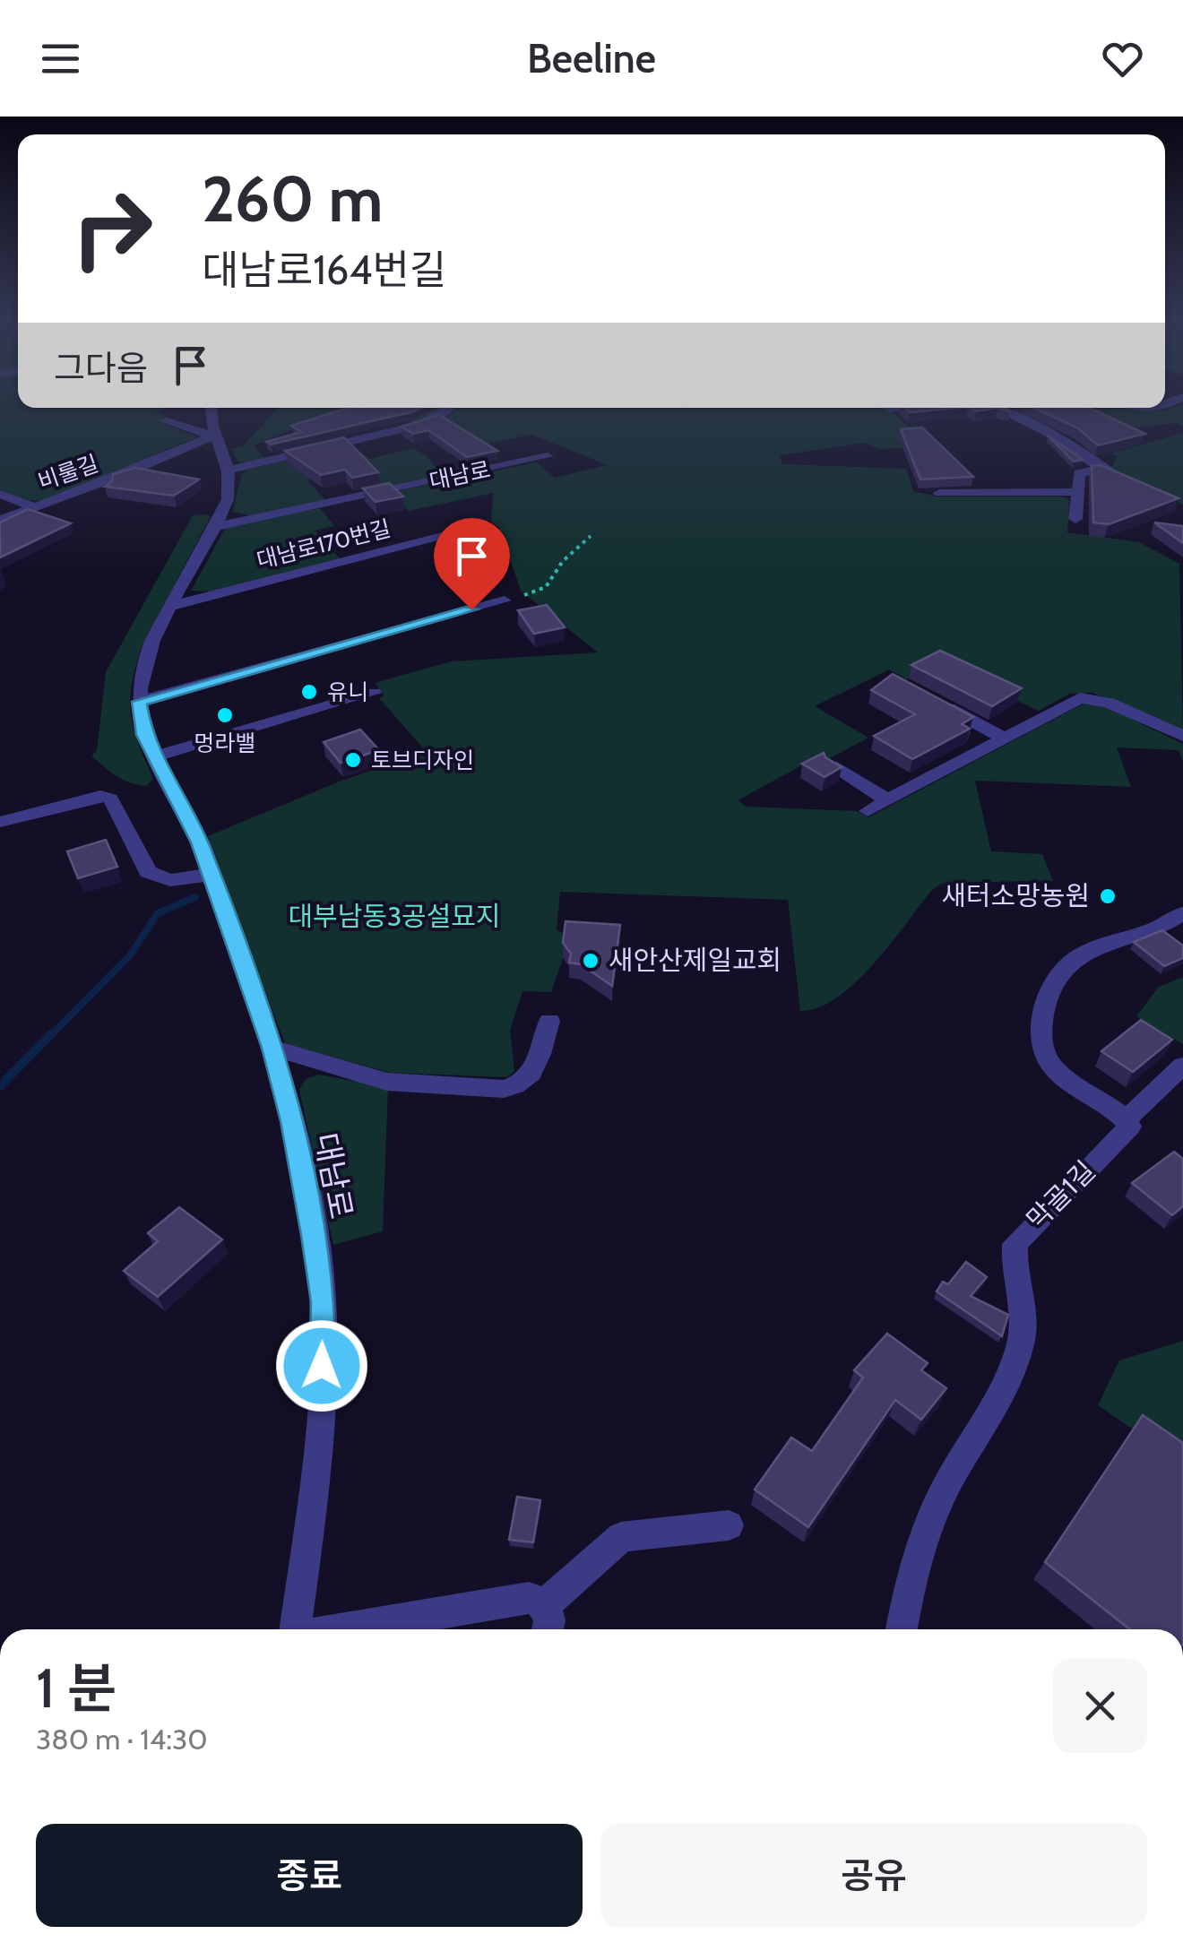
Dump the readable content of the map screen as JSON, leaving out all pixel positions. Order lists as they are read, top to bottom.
{
  "streets": {
    "street": [
      "비룰길",
      "대남로",
      "대남로170번길",
      "막골1길"
    ]
  },
  "crossings": [
    ["대남로", "대남로170번길"]
  ],
  "parks": ["대부남동3공설묘지"],
  "places": [
    "유니",
    "멍라밸",
    "토브디자인",
    "새터소망농원",
    "새안산제일교회"
  ],
  "page": {
    "header": "Beeline",
    "turn": ["260 m", "대남로164번길"],
    "then": "그다음",
    "heading": ["1 분", "380 m · 14:30"],
    "buttons": ["종료", "공유"]
  }
}
